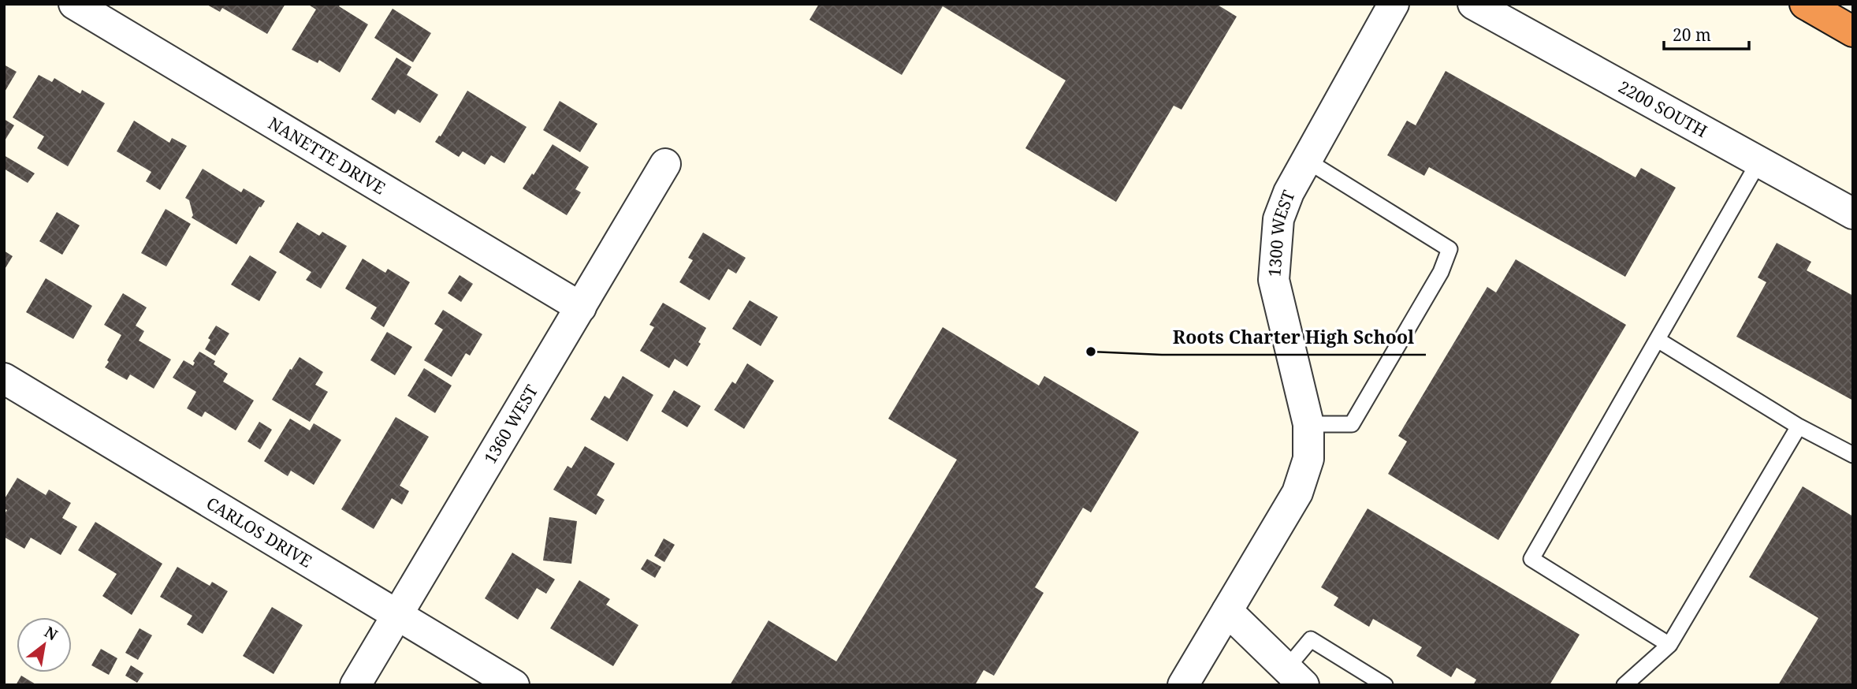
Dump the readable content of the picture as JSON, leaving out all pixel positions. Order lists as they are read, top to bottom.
{
  "streets": {
    "street": [
      "2200 SOUTH",
      "NANETTE DRIVE",
      "1300 WEST",
      "1360 WEST",
      "CARLOS DRIVE"
    ]
  },
  "crossings": [
    ["NANETTE DRIVE", "1360 WEST"],
    ["1360 WEST", "CARLOS DRIVE"]
  ],
  "places": ["Roots Charter High School"],
  "scale_bar": "20 m",
  "north": "top right"
}
